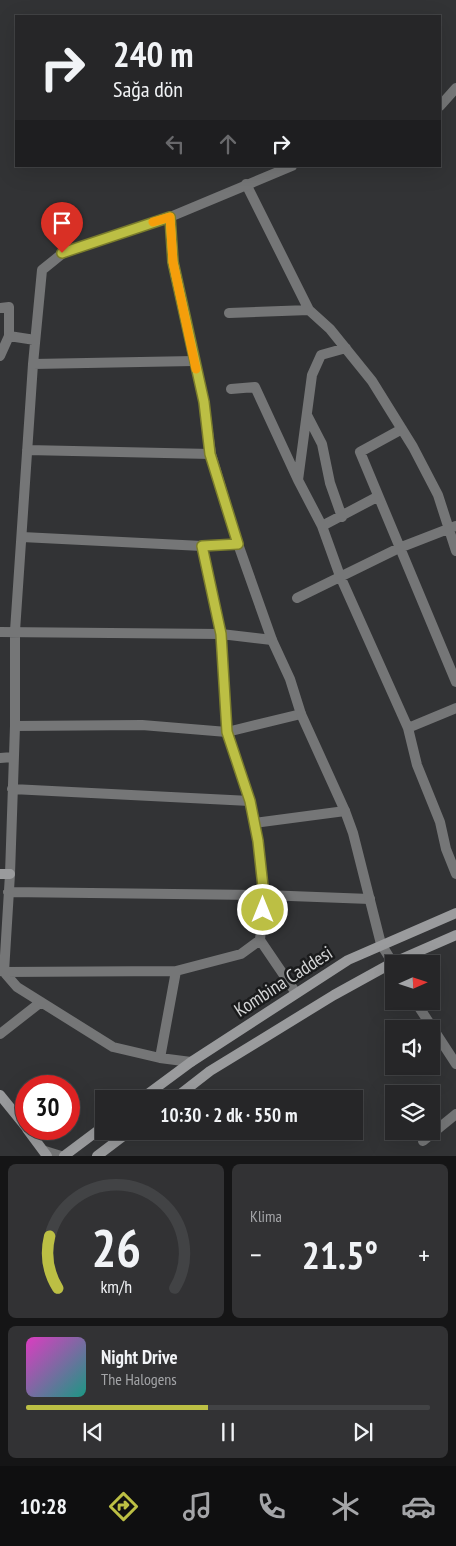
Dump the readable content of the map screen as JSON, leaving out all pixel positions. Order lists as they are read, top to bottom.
{
  "streets": {
    "main road": ["Kombina Caddesi"]
  },
  "north": "right",
  "page": {
    "turn": ["240 m", "Sağa dön"],
    "limit": "30",
    "trip": "10:30 · 2 dk · 550 m",
    "tile": "Klima",
    "heat": ["−", "21.5°", "+"],
    "song": ["Night Drive", "The Halogens"],
    "tabs": "10:28",
    "gauge": ["26", "km/h"]
  }
}
